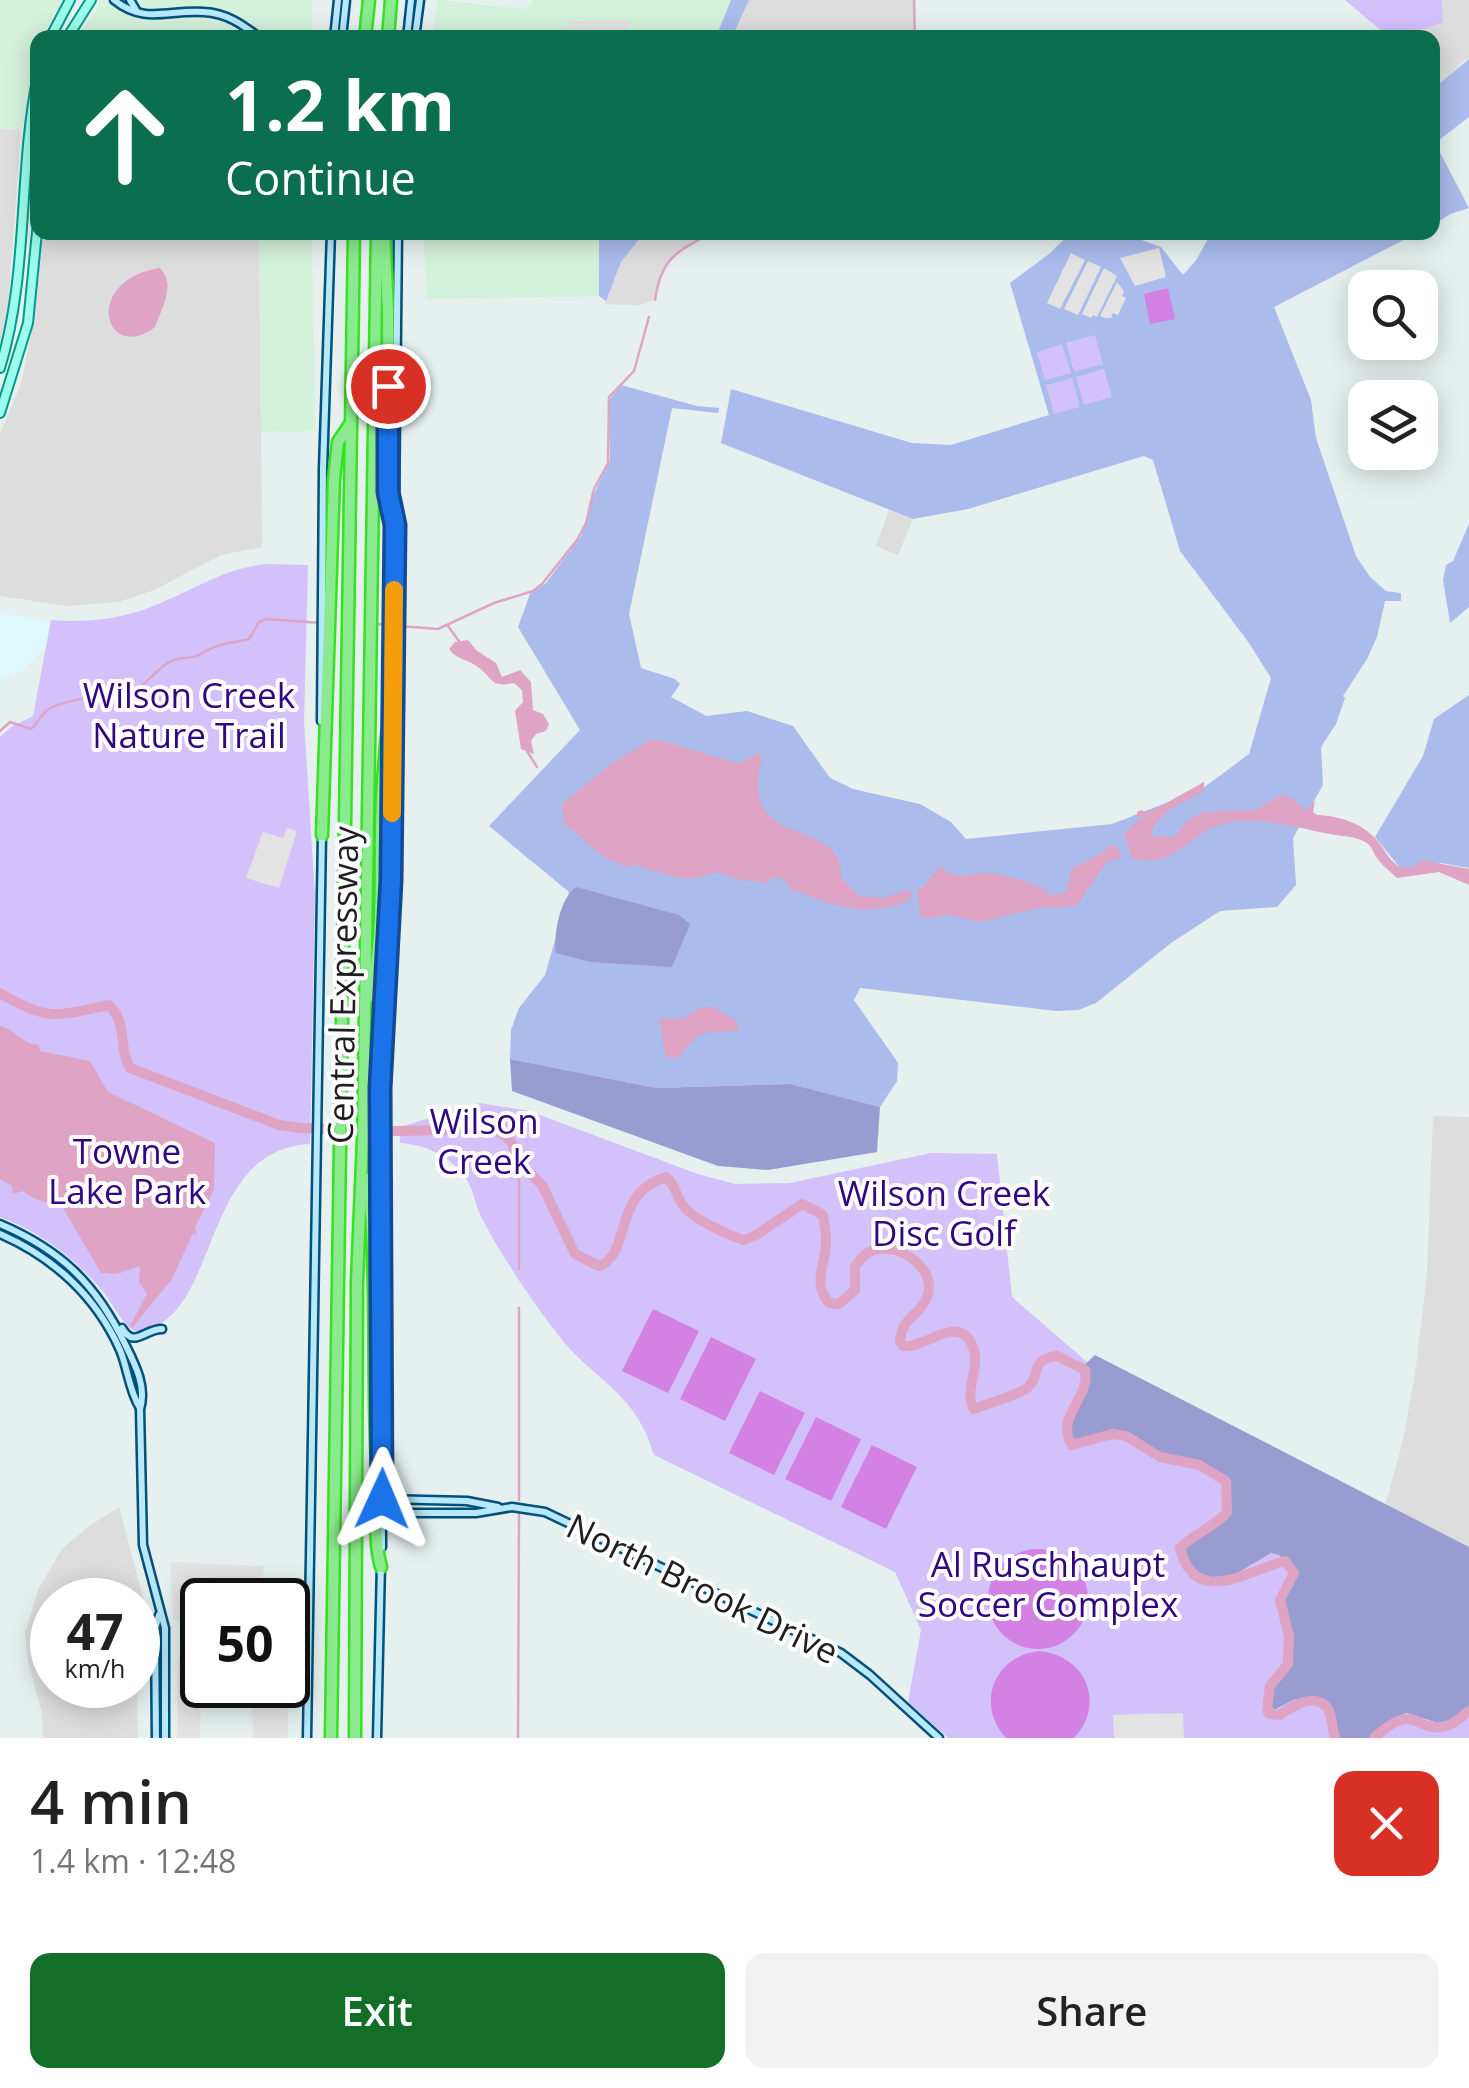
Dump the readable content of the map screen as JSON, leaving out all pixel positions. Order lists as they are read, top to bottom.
{
  "streets": {
    "highway": ["Central Expressway"],
    "main road": ["North Brook Drive"]
  },
  "parks": [
    "Wilson Creek Nature Trail",
    "Wilson Creek",
    "Towne Lake Park",
    "Wilson Creek Disc Golf",
    "Al Ruschhaupt Soccer Complex"
  ],
  "page": {
    "turn": ["1.2 km", "Continue"],
    "speed": "47 km/h",
    "limit": "50",
    "heading": ["4 min", "1.4 km · 12:48"],
    "buttons": ["Exit", "Share"]
  }
}
